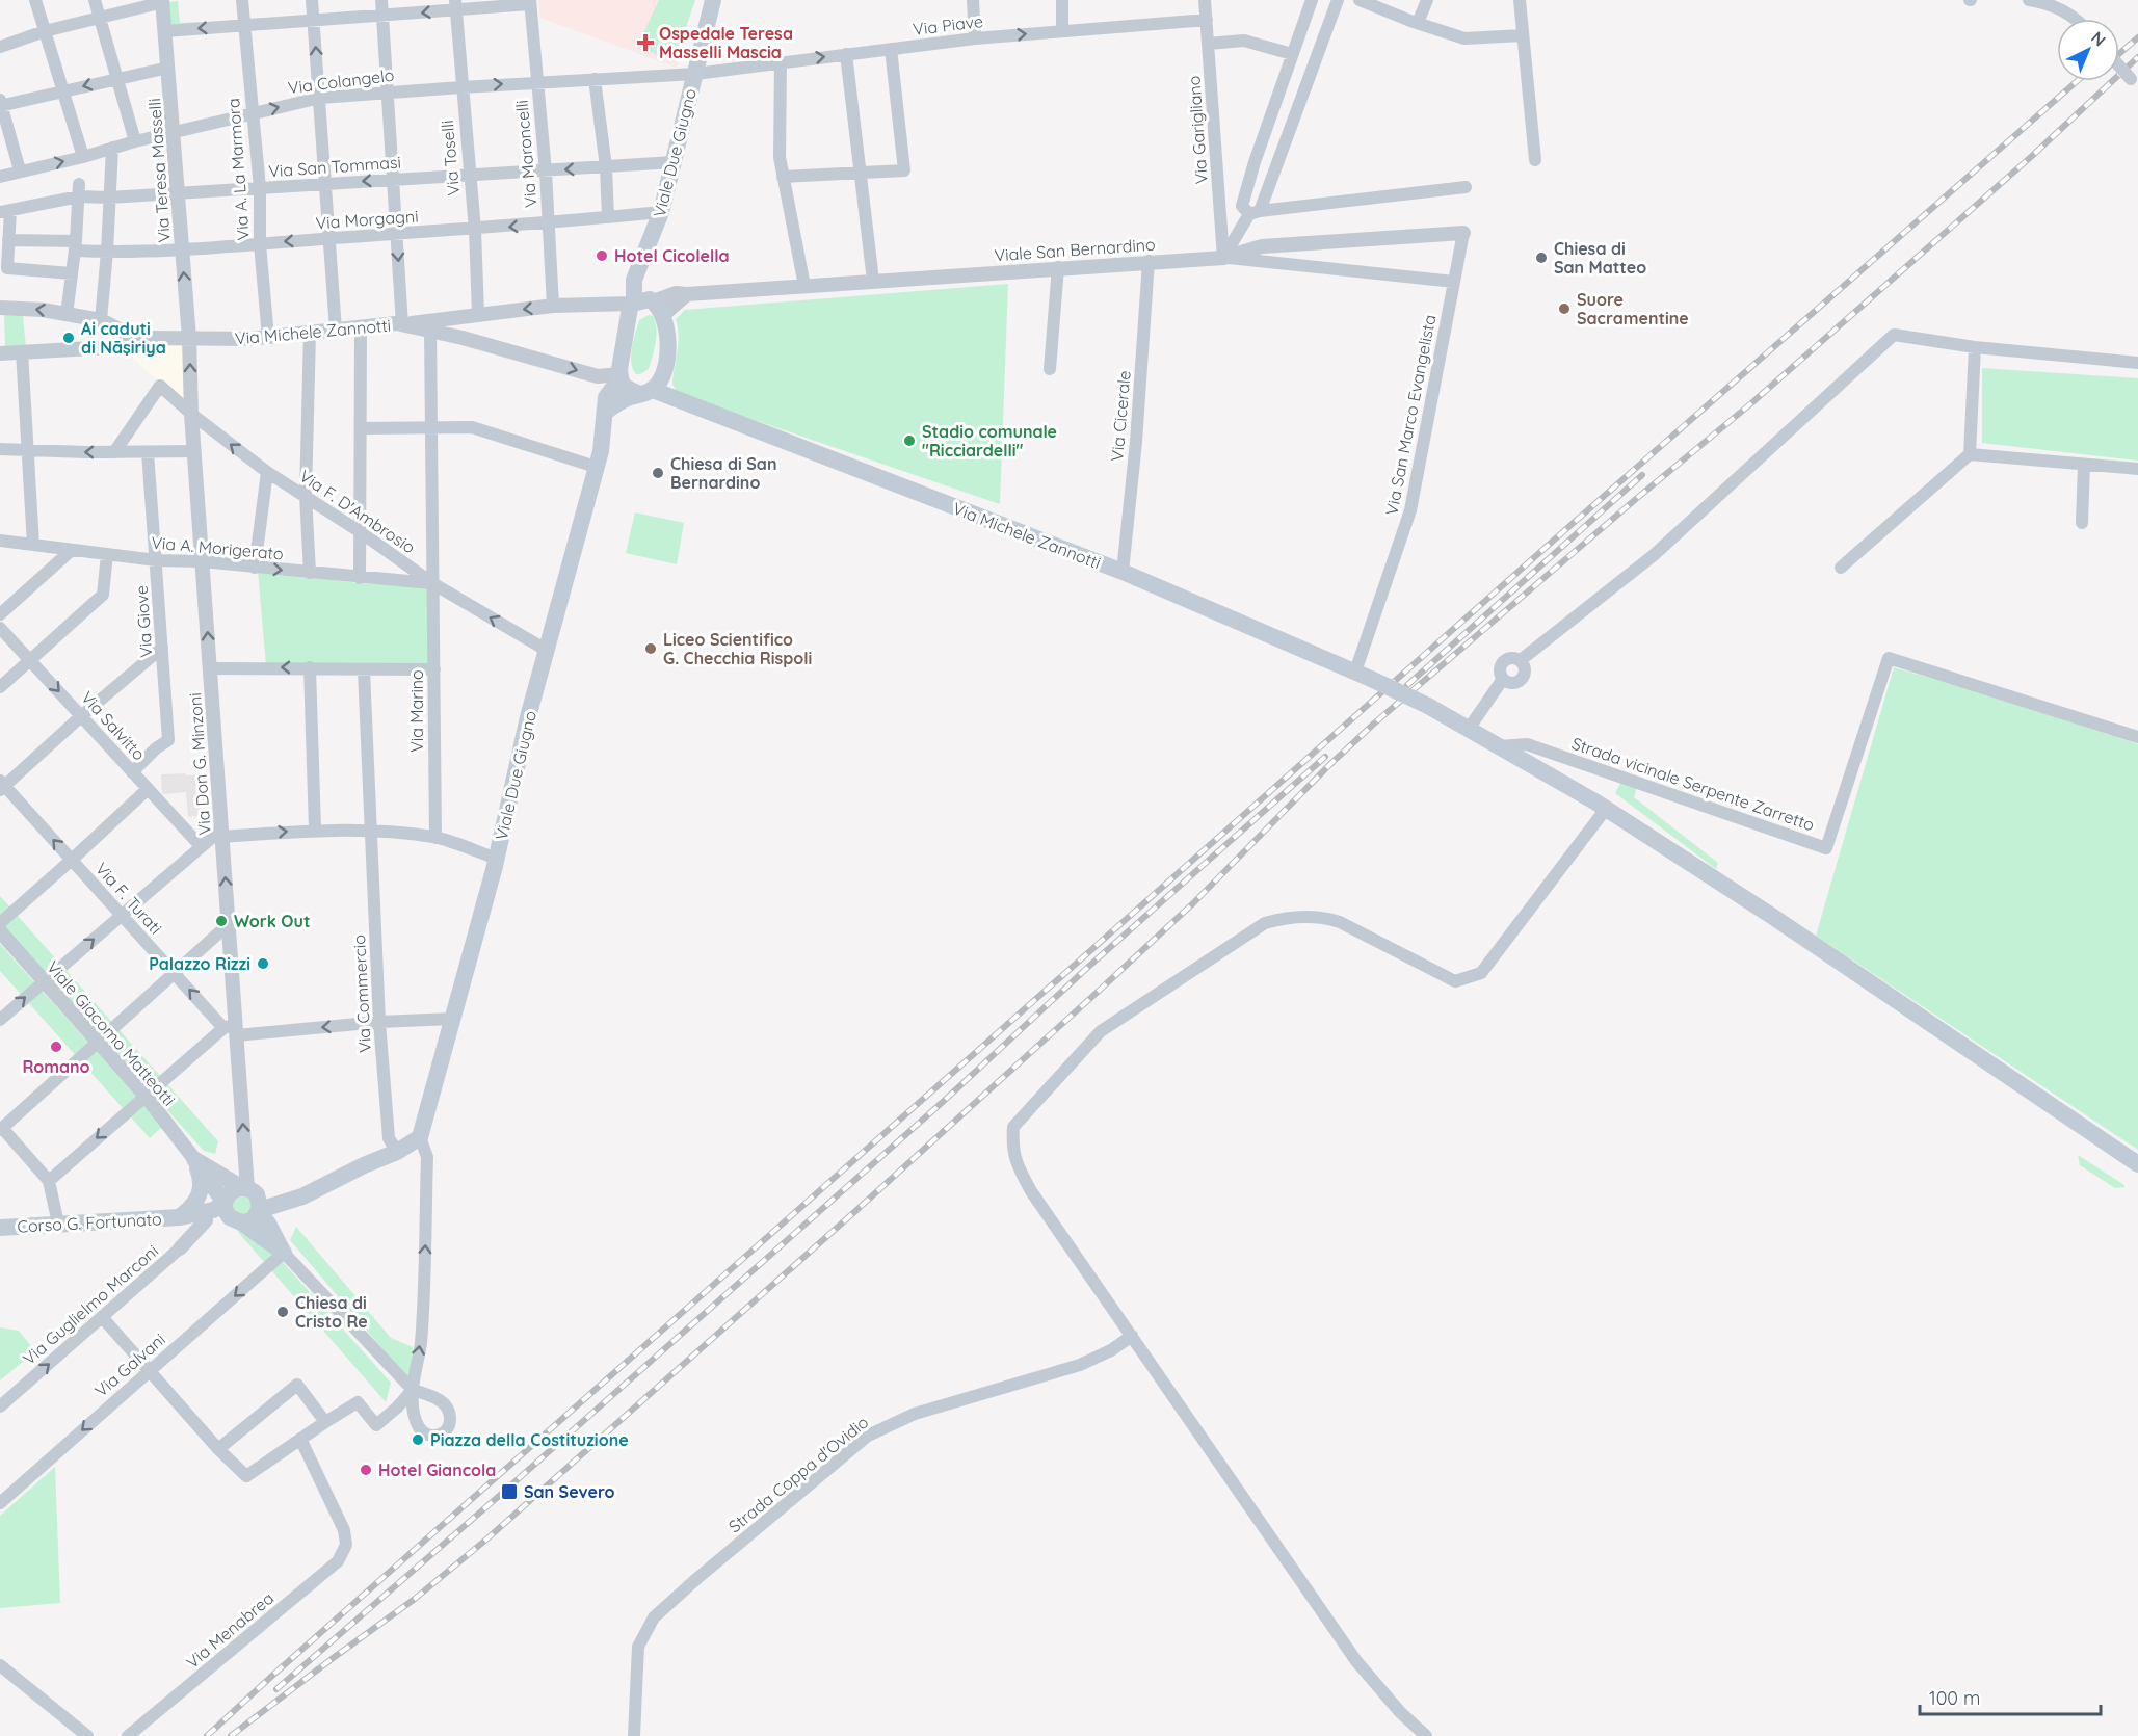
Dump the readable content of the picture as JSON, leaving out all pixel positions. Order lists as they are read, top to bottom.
{
  "streets": {
    "main road": ["Viale Due Giugno", "Via Michele Zannotti", "Corso G. Fortunato"],
    "street": [
      "Via Piave",
      "Via Colangelo",
      "Via Garigliano",
      "Via Maroncelli",
      "Via Toselli",
      "Via San Tommasi",
      "Via A. La Marmora",
      "Via Teresa Masselli",
      "Via Morgagni",
      "Viale San Bernardino",
      "Via San Marco Evangelista",
      "Via Cicerale",
      "Via F. D'Ambrosio",
      "Via A. Morigerato",
      "Via Giove",
      "Via Marino",
      "Via Salvitto",
      "Via Don G. Minzoni",
      "Strada vicinale Serpente Zarretto",
      "Via F. Turati",
      "Via Commercio",
      "Viale Giacomo Matteotti",
      "Via Guglielmo Marconi",
      "Via Galvani",
      "Strada Coppa d'Ovidio",
      "Via Menabrea"
    ]
  },
  "crossings": [
    ["Via Piave", "Via Colangelo"],
    ["Via Piave", "Via Garigliano"],
    ["Via Piave", "Viale Due Giugno"],
    ["Via Colangelo", "Viale Due Giugno"],
    ["Via Colangelo", "Via Maroncelli"],
    ["Via Colangelo", "Via Toselli"],
    ["Via Colangelo", "Via A. La Marmora"],
    ["Via Colangelo", "Via Teresa Masselli"],
    ["Via Garigliano", "Viale San Bernardino"],
    ["Viale Due Giugno", "Via San Tommasi"],
    ["Viale Due Giugno", "Via Morgagni"],
    ["Viale Due Giugno", "Viale San Bernardino"],
    ["Viale Due Giugno", "Via Michele Zannotti"],
    ["Viale Due Giugno", "Via F. D'Ambrosio"],
    ["Via Maroncelli", "Via San Tommasi"],
    ["Via Maroncelli", "Via Morgagni"],
    ["Via Maroncelli", "Via Michele Zannotti"],
    ["Via Toselli", "Via San Tommasi"],
    ["Via Toselli", "Via Morgagni"],
    ["Via Toselli", "Via Michele Zannotti"],
    ["Via San Tommasi", "Via A. La Marmora"],
    ["Via San Tommasi", "Via Teresa Masselli"],
    ["Via A. La Marmora", "Via Morgagni"],
    ["Via A. La Marmora", "Via Michele Zannotti"],
    ["Via Teresa Masselli", "Via Morgagni"],
    ["Via Teresa Masselli", "Via Michele Zannotti"],
    ["Via Teresa Masselli", "Via Don G. Minzoni"],
    ["Viale San Bernardino", "Via Michele Zannotti"],
    ["Viale San Bernardino", "Via San Marco Evangelista"],
    ["Viale San Bernardino", "Via Cicerale"],
    ["Via Michele Zannotti", "Via San Marco Evangelista"],
    ["Via Michele Zannotti", "Via Cicerale"],
    ["Via Michele Zannotti", "Via Marino"],
    ["Via Michele Zannotti", "Via Don G. Minzoni"],
    ["Via Michele Zannotti", "Strada vicinale Serpente Zarretto"],
    ["Via F. D'Ambrosio", "Via A. Morigerato"],
    ["Via F. D'Ambrosio", "Via Marino"],
    ["Via F. D'Ambrosio", "Via Don G. Minzoni"],
    ["Via A. Morigerato", "Via Giove"],
    ["Via A. Morigerato", "Via Marino"],
    ["Via A. Morigerato", "Via Don G. Minzoni"],
    ["Via Giove", "Via Salvitto"],
    ["Via Don G. Minzoni", "Via F. Turati"],
    ["Corso G. Fortunato", "Via Guglielmo Marconi"]
  ],
  "one_way": [
    "Via F. D'Ambrosio",
    "Via Don G. Minzoni",
    "Via F. Turati",
    "Via Guglielmo Marconi",
    "Via Galvani"
  ],
  "places": {
    "health": ["Ospedale Teresa Masselli Mascia"],
    "other": [
      "Hotel Cicolella",
      "Chiesa di San Matteo",
      "Suore Sacramentine",
      "Ai caduti di Nāṣiriya",
      "Stadio comunale \"Ricciardelli\"",
      "Chiesa di San Bernardino",
      "Liceo Scientifico G. Checchia Rispoli",
      "Work Out",
      "Palazzo Rizzi",
      "Romano",
      "Chiesa di Cristo Re",
      "Piazza della Costituzione",
      "Hotel Giancola"
    ],
    "transit": ["San Severo"]
  },
  "scale_bar": "100 m",
  "north": "top right"
}
